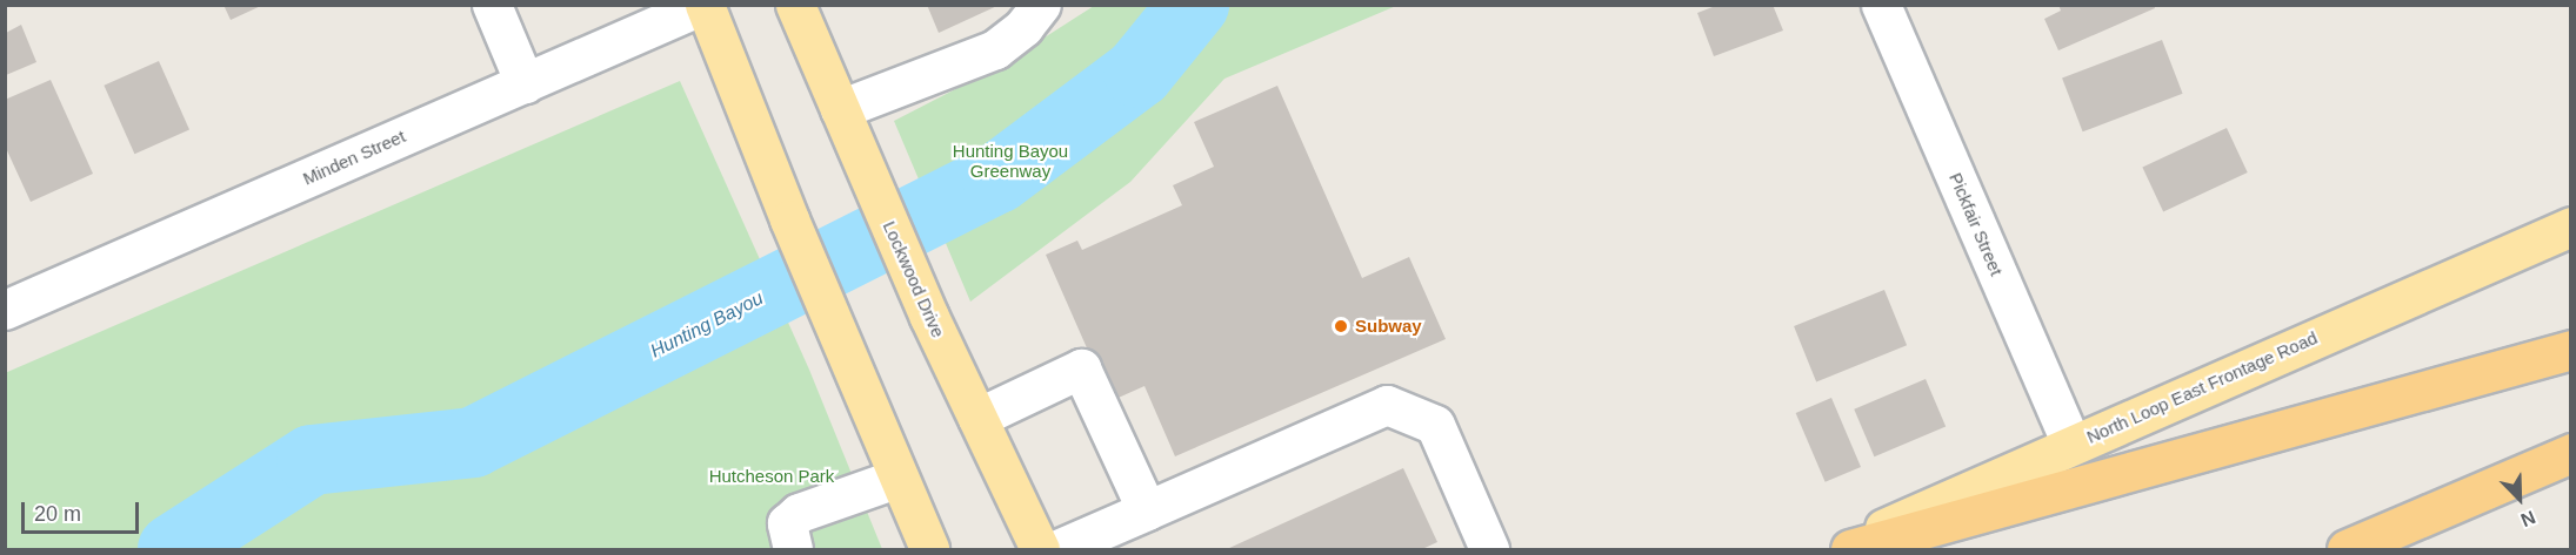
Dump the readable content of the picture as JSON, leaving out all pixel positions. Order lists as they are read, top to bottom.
{
  "streets": {
    "main road": ["Lockwood Drive", "North Loop East Frontage Road"],
    "street": ["Minden Street", "Pickfair Street"]
  },
  "crossings": [
    ["Pickfair Street", "North Loop East Frontage Road"]
  ],
  "water": ["Hunting Bayou"],
  "parks": ["Hunting Bayou Greenway", "Hutcheson Park"],
  "places": ["Subway"],
  "scale_bar": "20 m",
  "north": "bottom right"
}
